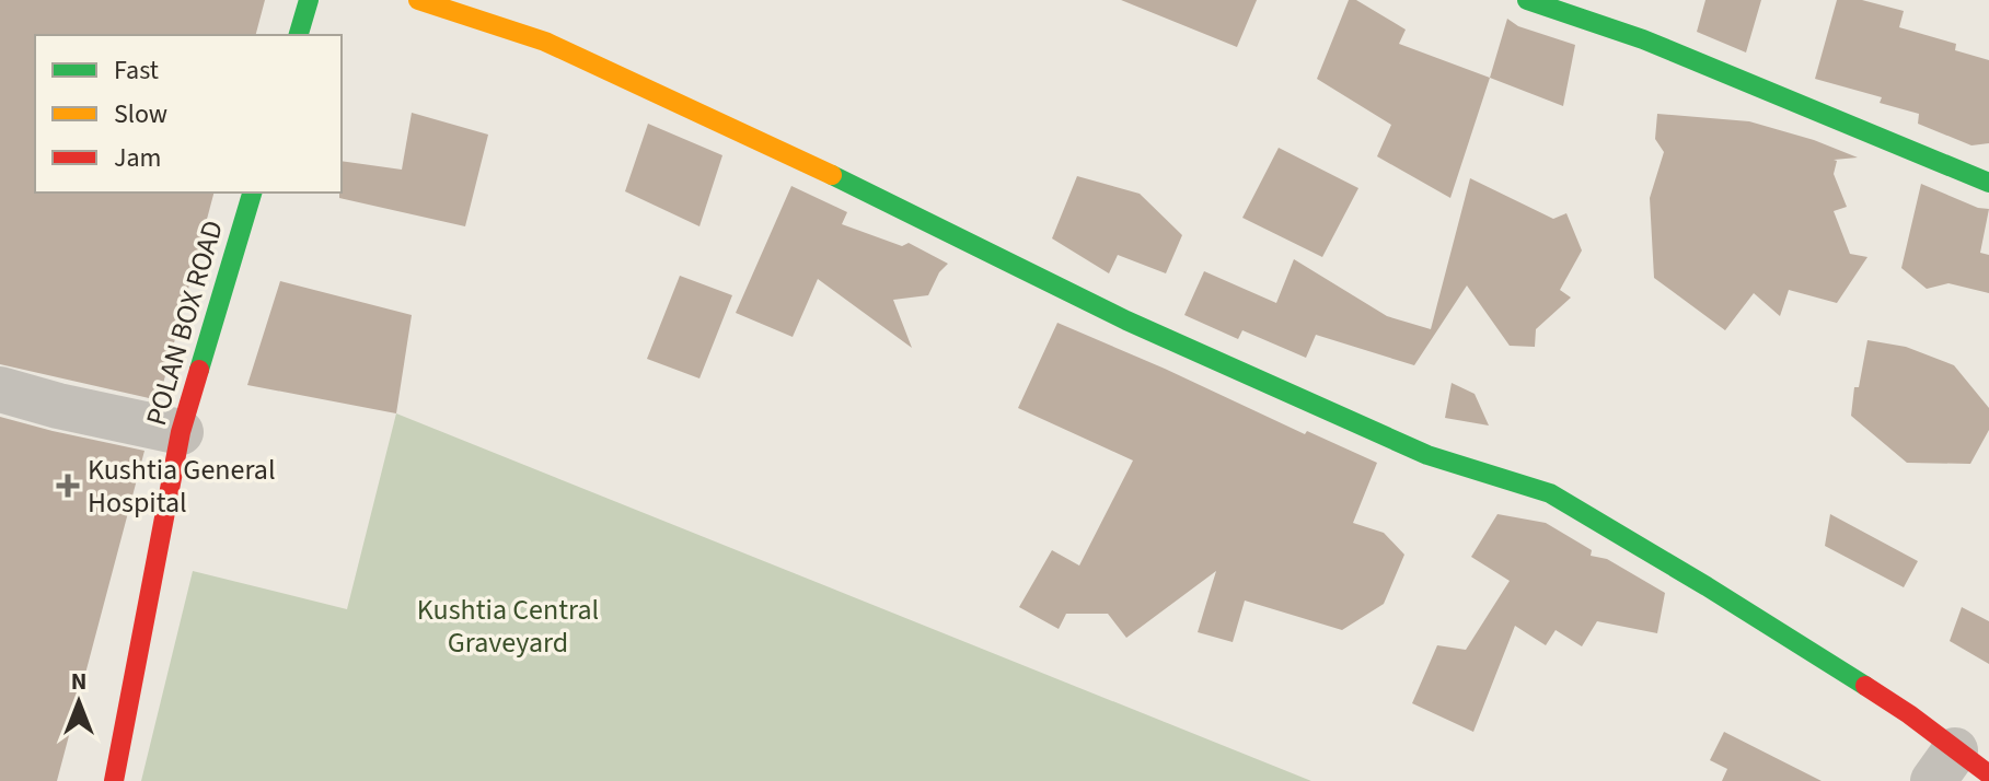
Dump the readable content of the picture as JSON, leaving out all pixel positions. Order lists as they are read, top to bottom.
{
  "streets": {
    "street": ["POLAN BOX ROAD"]
  },
  "parks": ["Kushtia Central Graveyard"],
  "places": {
    "health": ["Kushtia General Hospital"]
  },
  "legend": ["Fast", "Slow", "Jam"],
  "north": "top"
}
